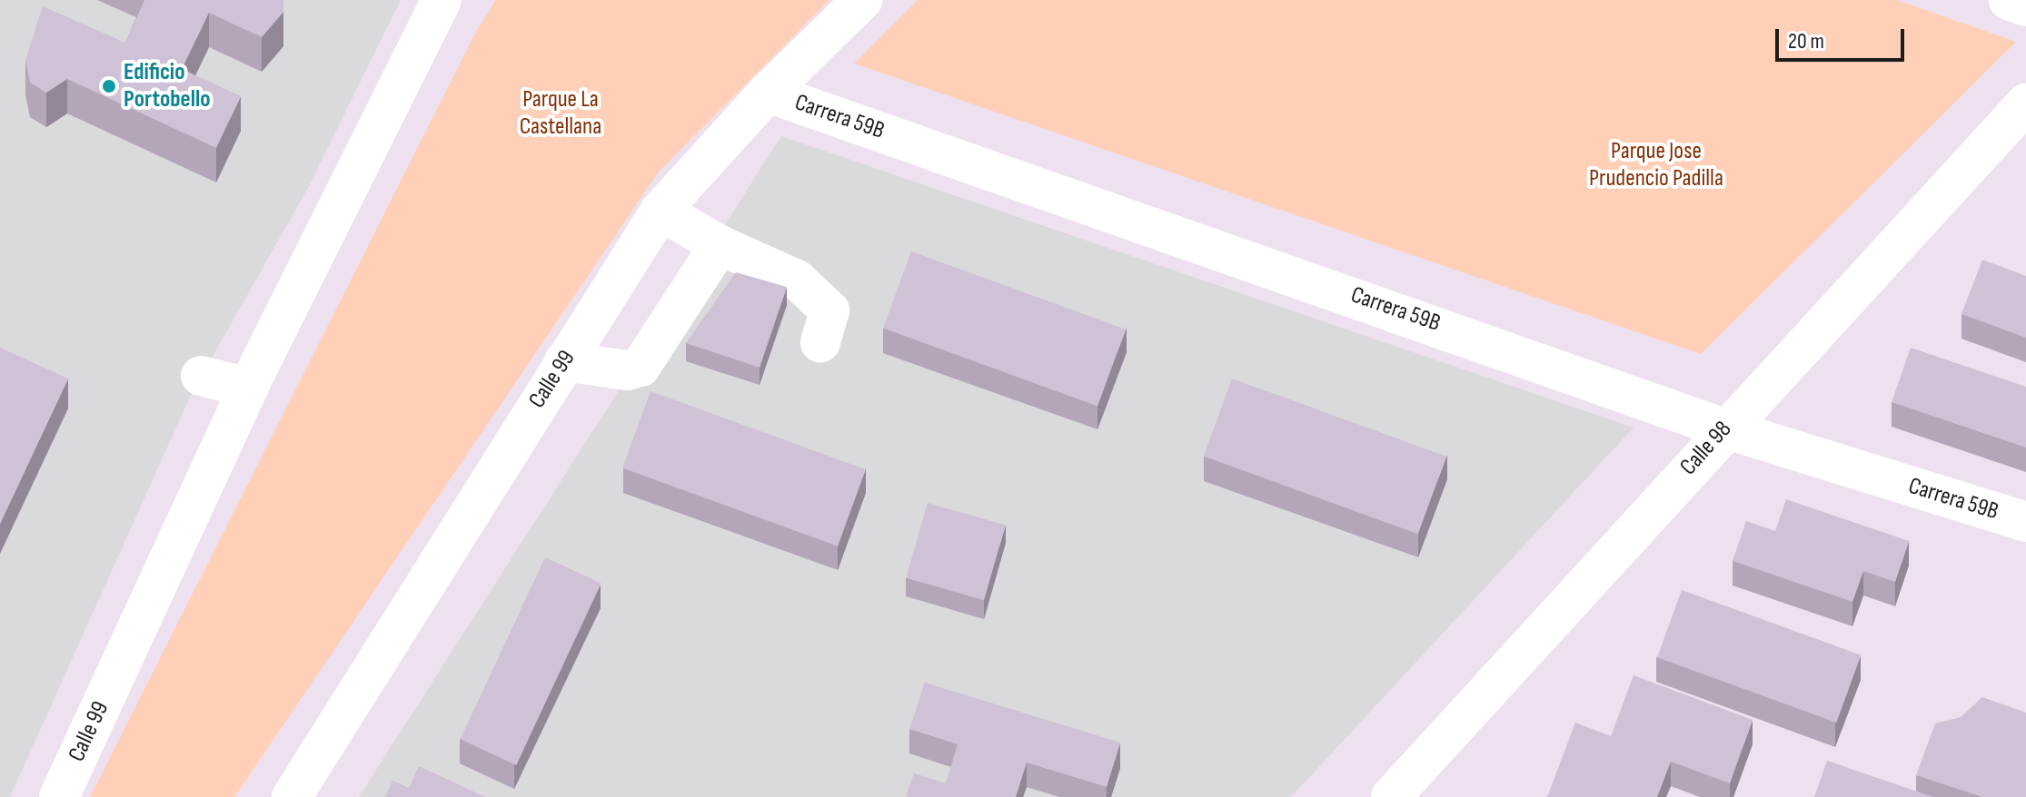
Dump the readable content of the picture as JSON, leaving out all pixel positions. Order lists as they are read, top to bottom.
{
  "streets": {
    "street": ["Carrera 59B", "Calle 99", "Calle 98"]
  },
  "crossings": [
    ["Carrera 59B", "Calle 99"],
    ["Carrera 59B", "Calle 98"]
  ],
  "parks": ["Parque La Castellana", "Parque Jose Prudencio Padilla"],
  "places": ["Edificio Portobello"],
  "scale_bar": "20 m"
}
